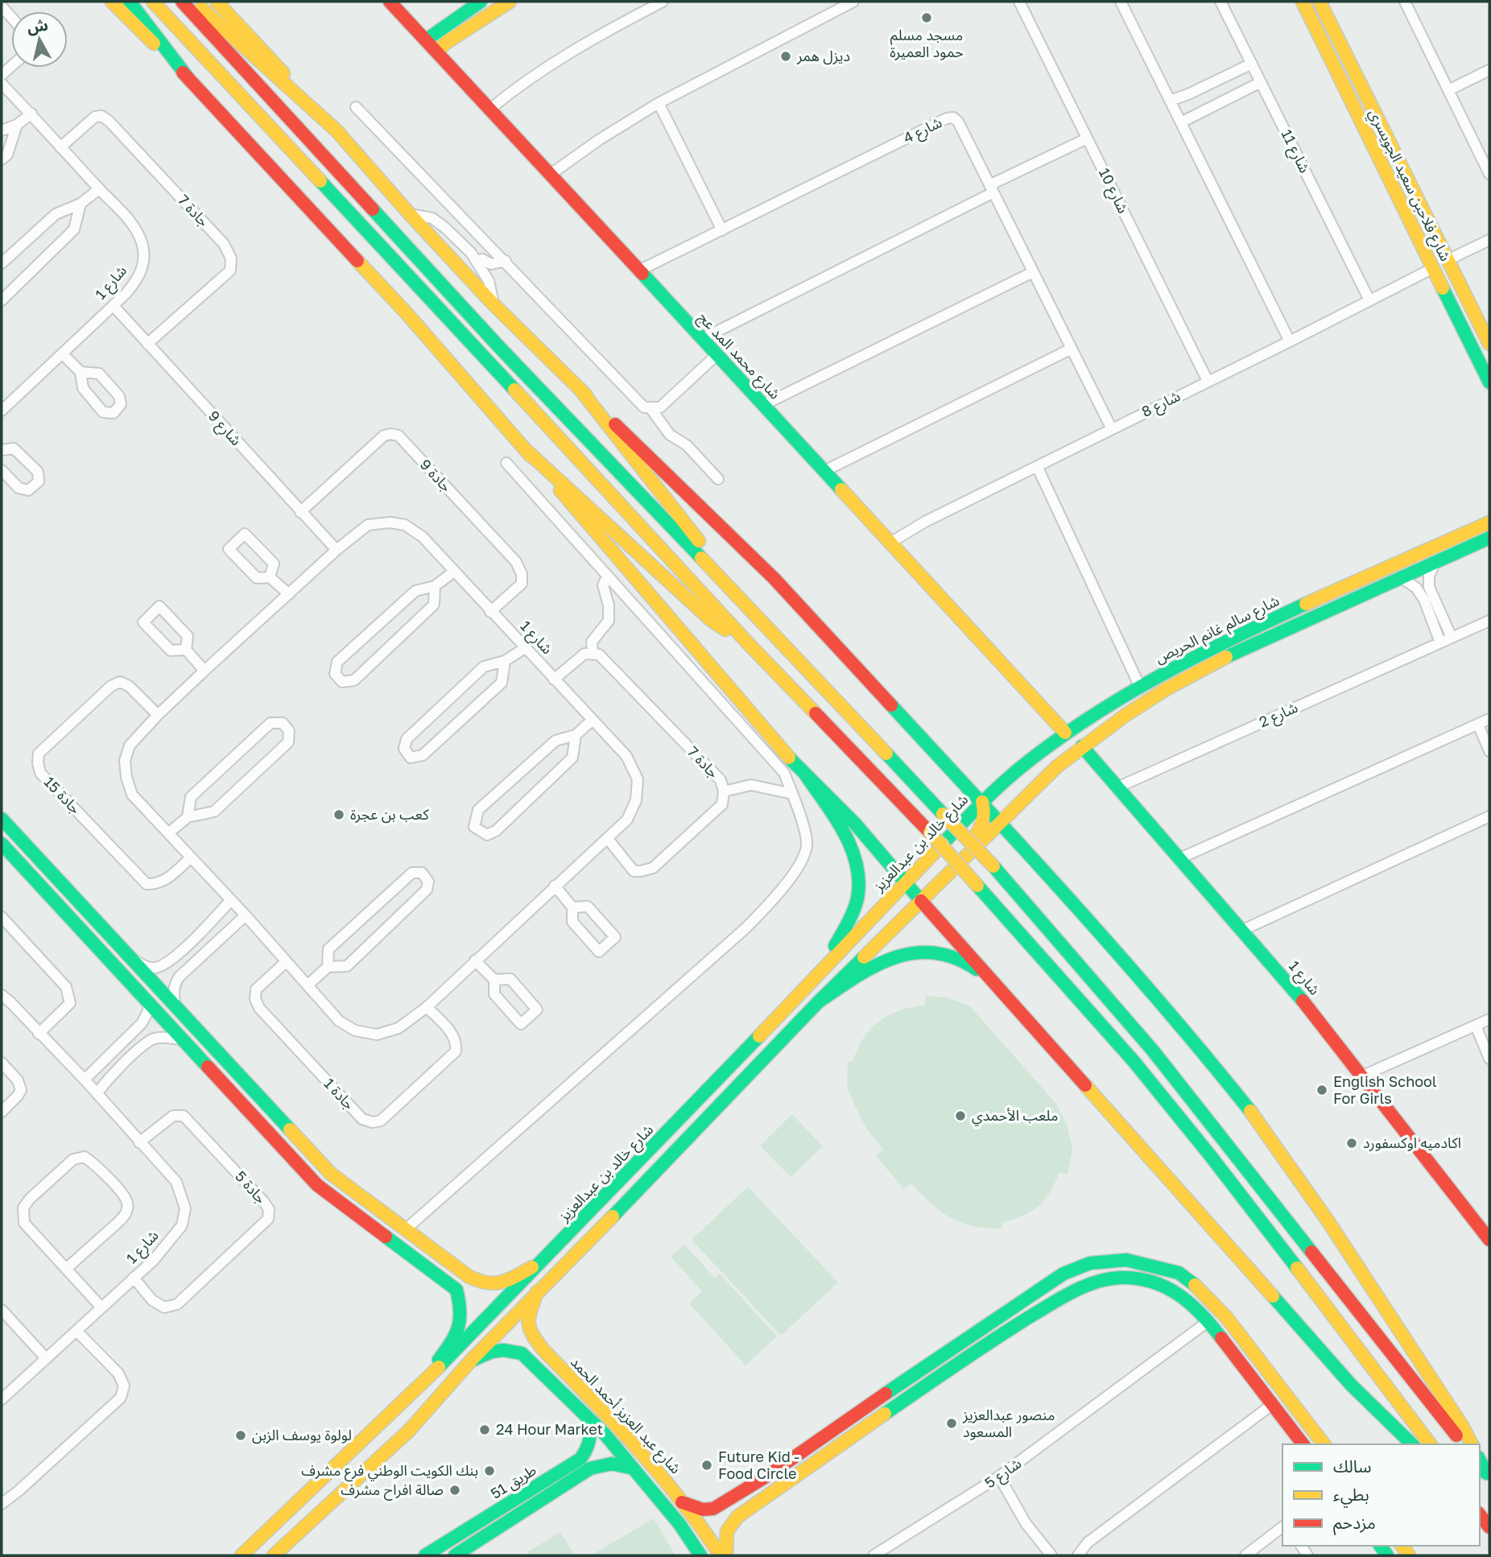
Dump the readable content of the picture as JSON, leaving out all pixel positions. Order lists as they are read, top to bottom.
{
  "streets": {
    "main road": [
      "شارع فلاحبن سعيد الجويسري",
      "شارع 1",
      "شارع محمد المد عج",
      "شارع سالم غانم الحريص",
      "شارع خالد بن عبدالعزيز",
      "شارع عبد العزيز أحمد الحمد",
      "طريق 51"
    ],
    "street": [
      "شارع 4",
      "شارع 11",
      "شارع 10",
      "جادة 7",
      "شارع 8",
      "شارع 9",
      "جادة 9",
      "شارع 2",
      "جادة 15",
      "جادة 1",
      "جادة 5",
      "شارع 5"
    ]
  },
  "crossings": [
    ["شارع 4", "شارع محمد المد عج"],
    ["شارع 4", "شارع 8"],
    ["شارع 11", "شارع 8"],
    ["شارع فلاحبن سعيد الجويسري", "شارع 8"],
    ["شارع 10", "شارع 8"],
    ["جادة 7", "شارع 1"],
    ["جادة 7", "شارع 9"],
    ["شارع 1", "شارع 9"],
    ["شارع 1", "جادة 9"],
    ["شارع 1", "شارع سالم غانم الحريص"],
    ["شارع 1", "شارع 2"],
    ["شارع 1", "جادة 15"],
    ["شارع 1", "جادة 1"],
    ["شارع 1", "جادة 5"],
    ["شارع محمد المد عج", "شارع 8"],
    ["شارع محمد المد عج", "شارع سالم غانم الحريص"],
    ["شارع 9", "جادة 9"],
    ["شارع سالم غانم الحريص", "شارع خالد بن عبدالعزيز"],
    ["شارع عبد العزيز أحمد الحمد", "طريق 51"]
  ],
  "places": [
    "مسجد مسلم حمود العميرة",
    "ديزل همر",
    "كعب بن عجرة",
    "English School For Girls",
    "ملعب الأحمدي",
    "اكادميه اوكسفورد",
    "منصور عبدالعزيز المسعود",
    "24 Hour Market",
    "لولوة يوسف الزبن",
    "Future Kid - Food Circle",
    "بنك الكويت الوطني فرع مشرف",
    "صالة افراح مشرف"
  ],
  "legend": ["سالك", "بطيء", "مزدحم"],
  "north": "top"
}
